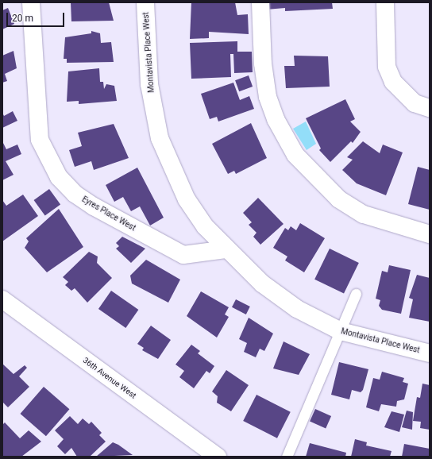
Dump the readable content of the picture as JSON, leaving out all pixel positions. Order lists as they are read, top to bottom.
{
  "streets": {
    "street": ["Montavista Place West", "Eyres Place West", "36th Avenue West"]
  },
  "crossings": [
    ["Montavista Place West", "Eyres Place West"]
  ],
  "scale_bar": "20 m"
}
